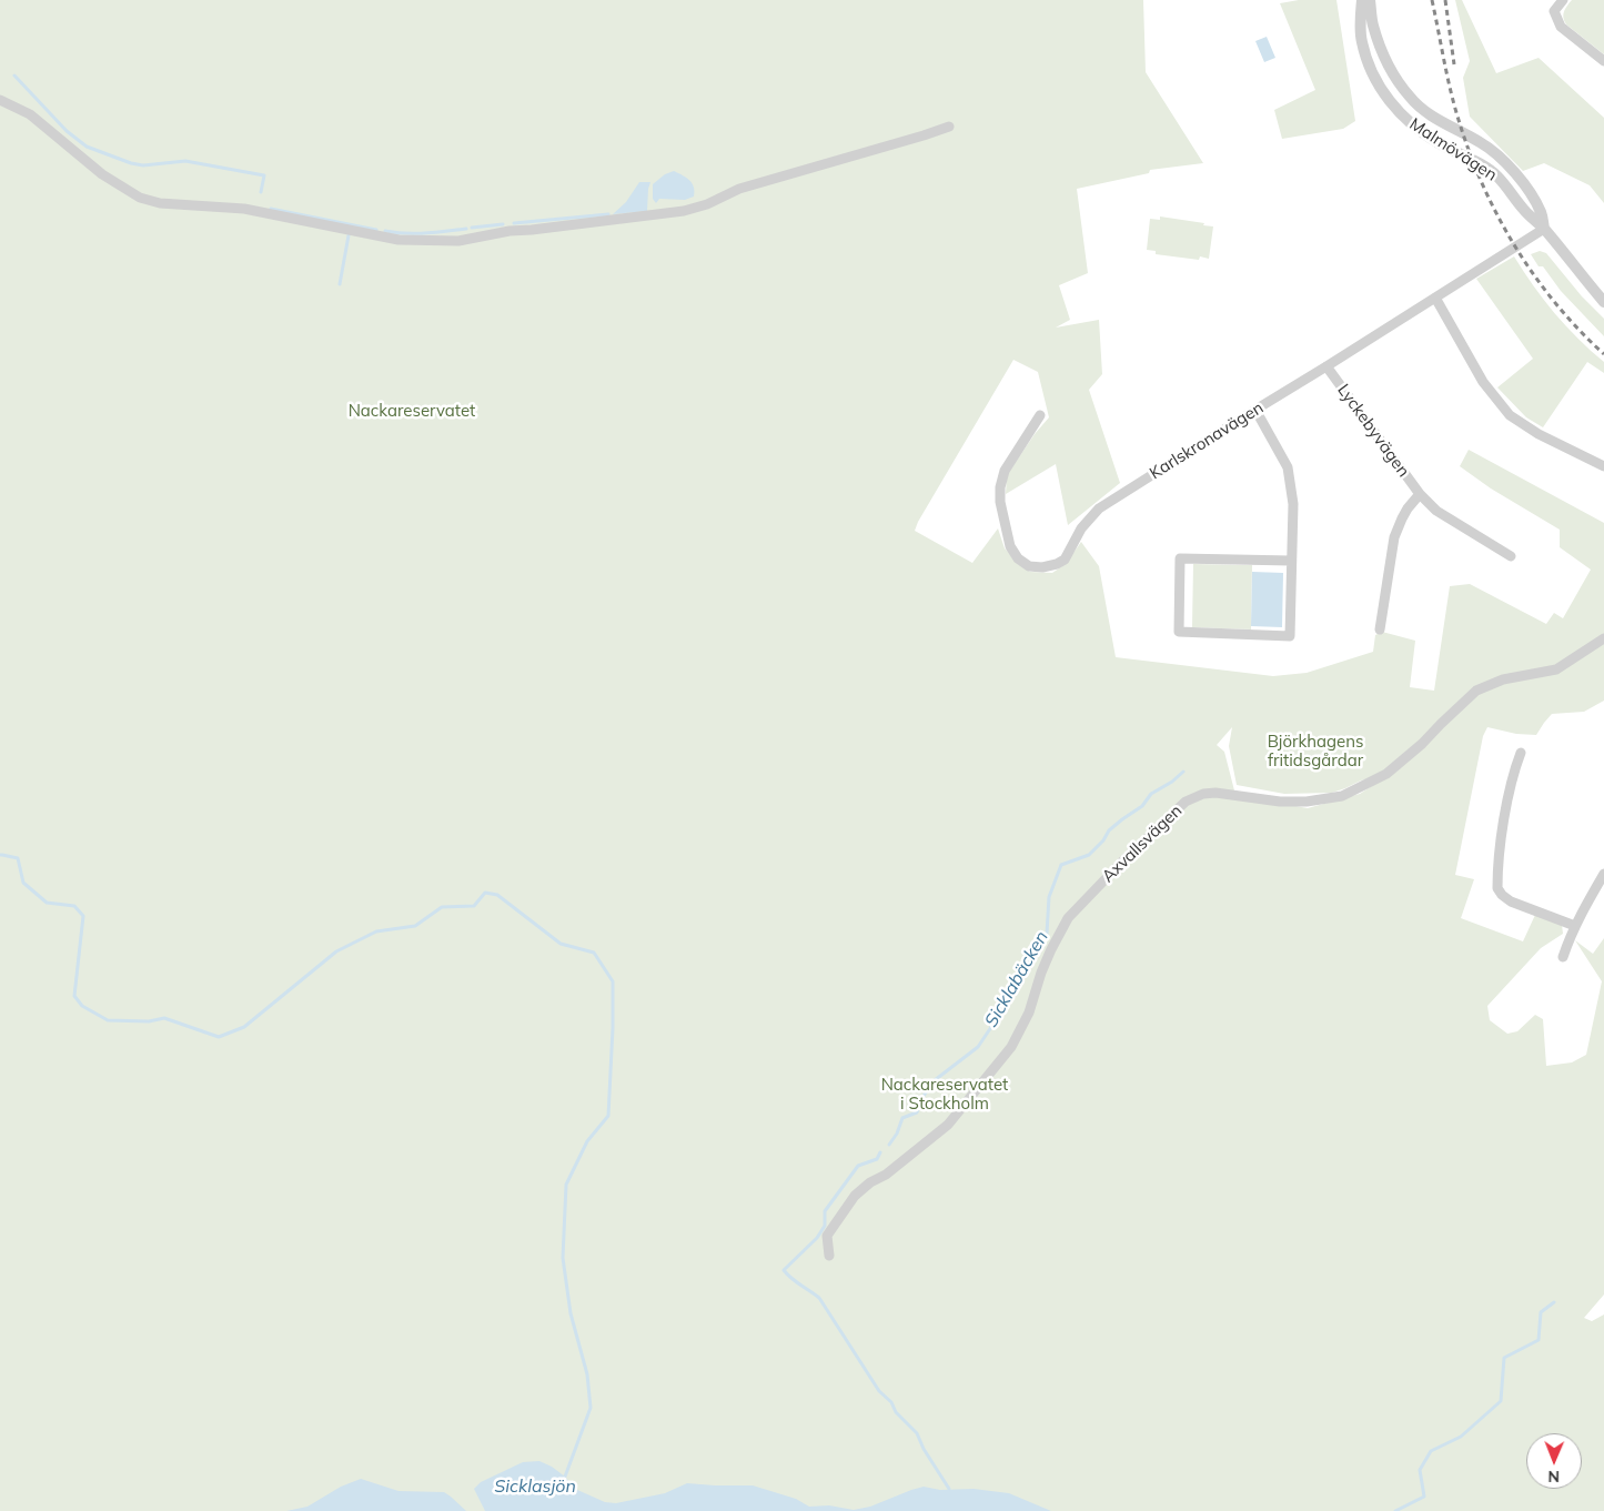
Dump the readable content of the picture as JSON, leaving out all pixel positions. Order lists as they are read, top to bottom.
{
  "streets": {
    "street": [
      "Malmövägen",
      "Lyckebyvägen",
      "Karlskronavägen",
      "Axvallsvägen"
    ]
  },
  "crossings": [
    ["Malmövägen", "Karlskronavägen"],
    ["Lyckebyvägen", "Karlskronavägen"]
  ],
  "water": ["Sicklabäcken", "Sicklasjön"],
  "parks": ["Nackareservatet", "Björkhagens fritidsgårdar", "Nackareservatet i Stockholm"],
  "north": "bottom"
}
